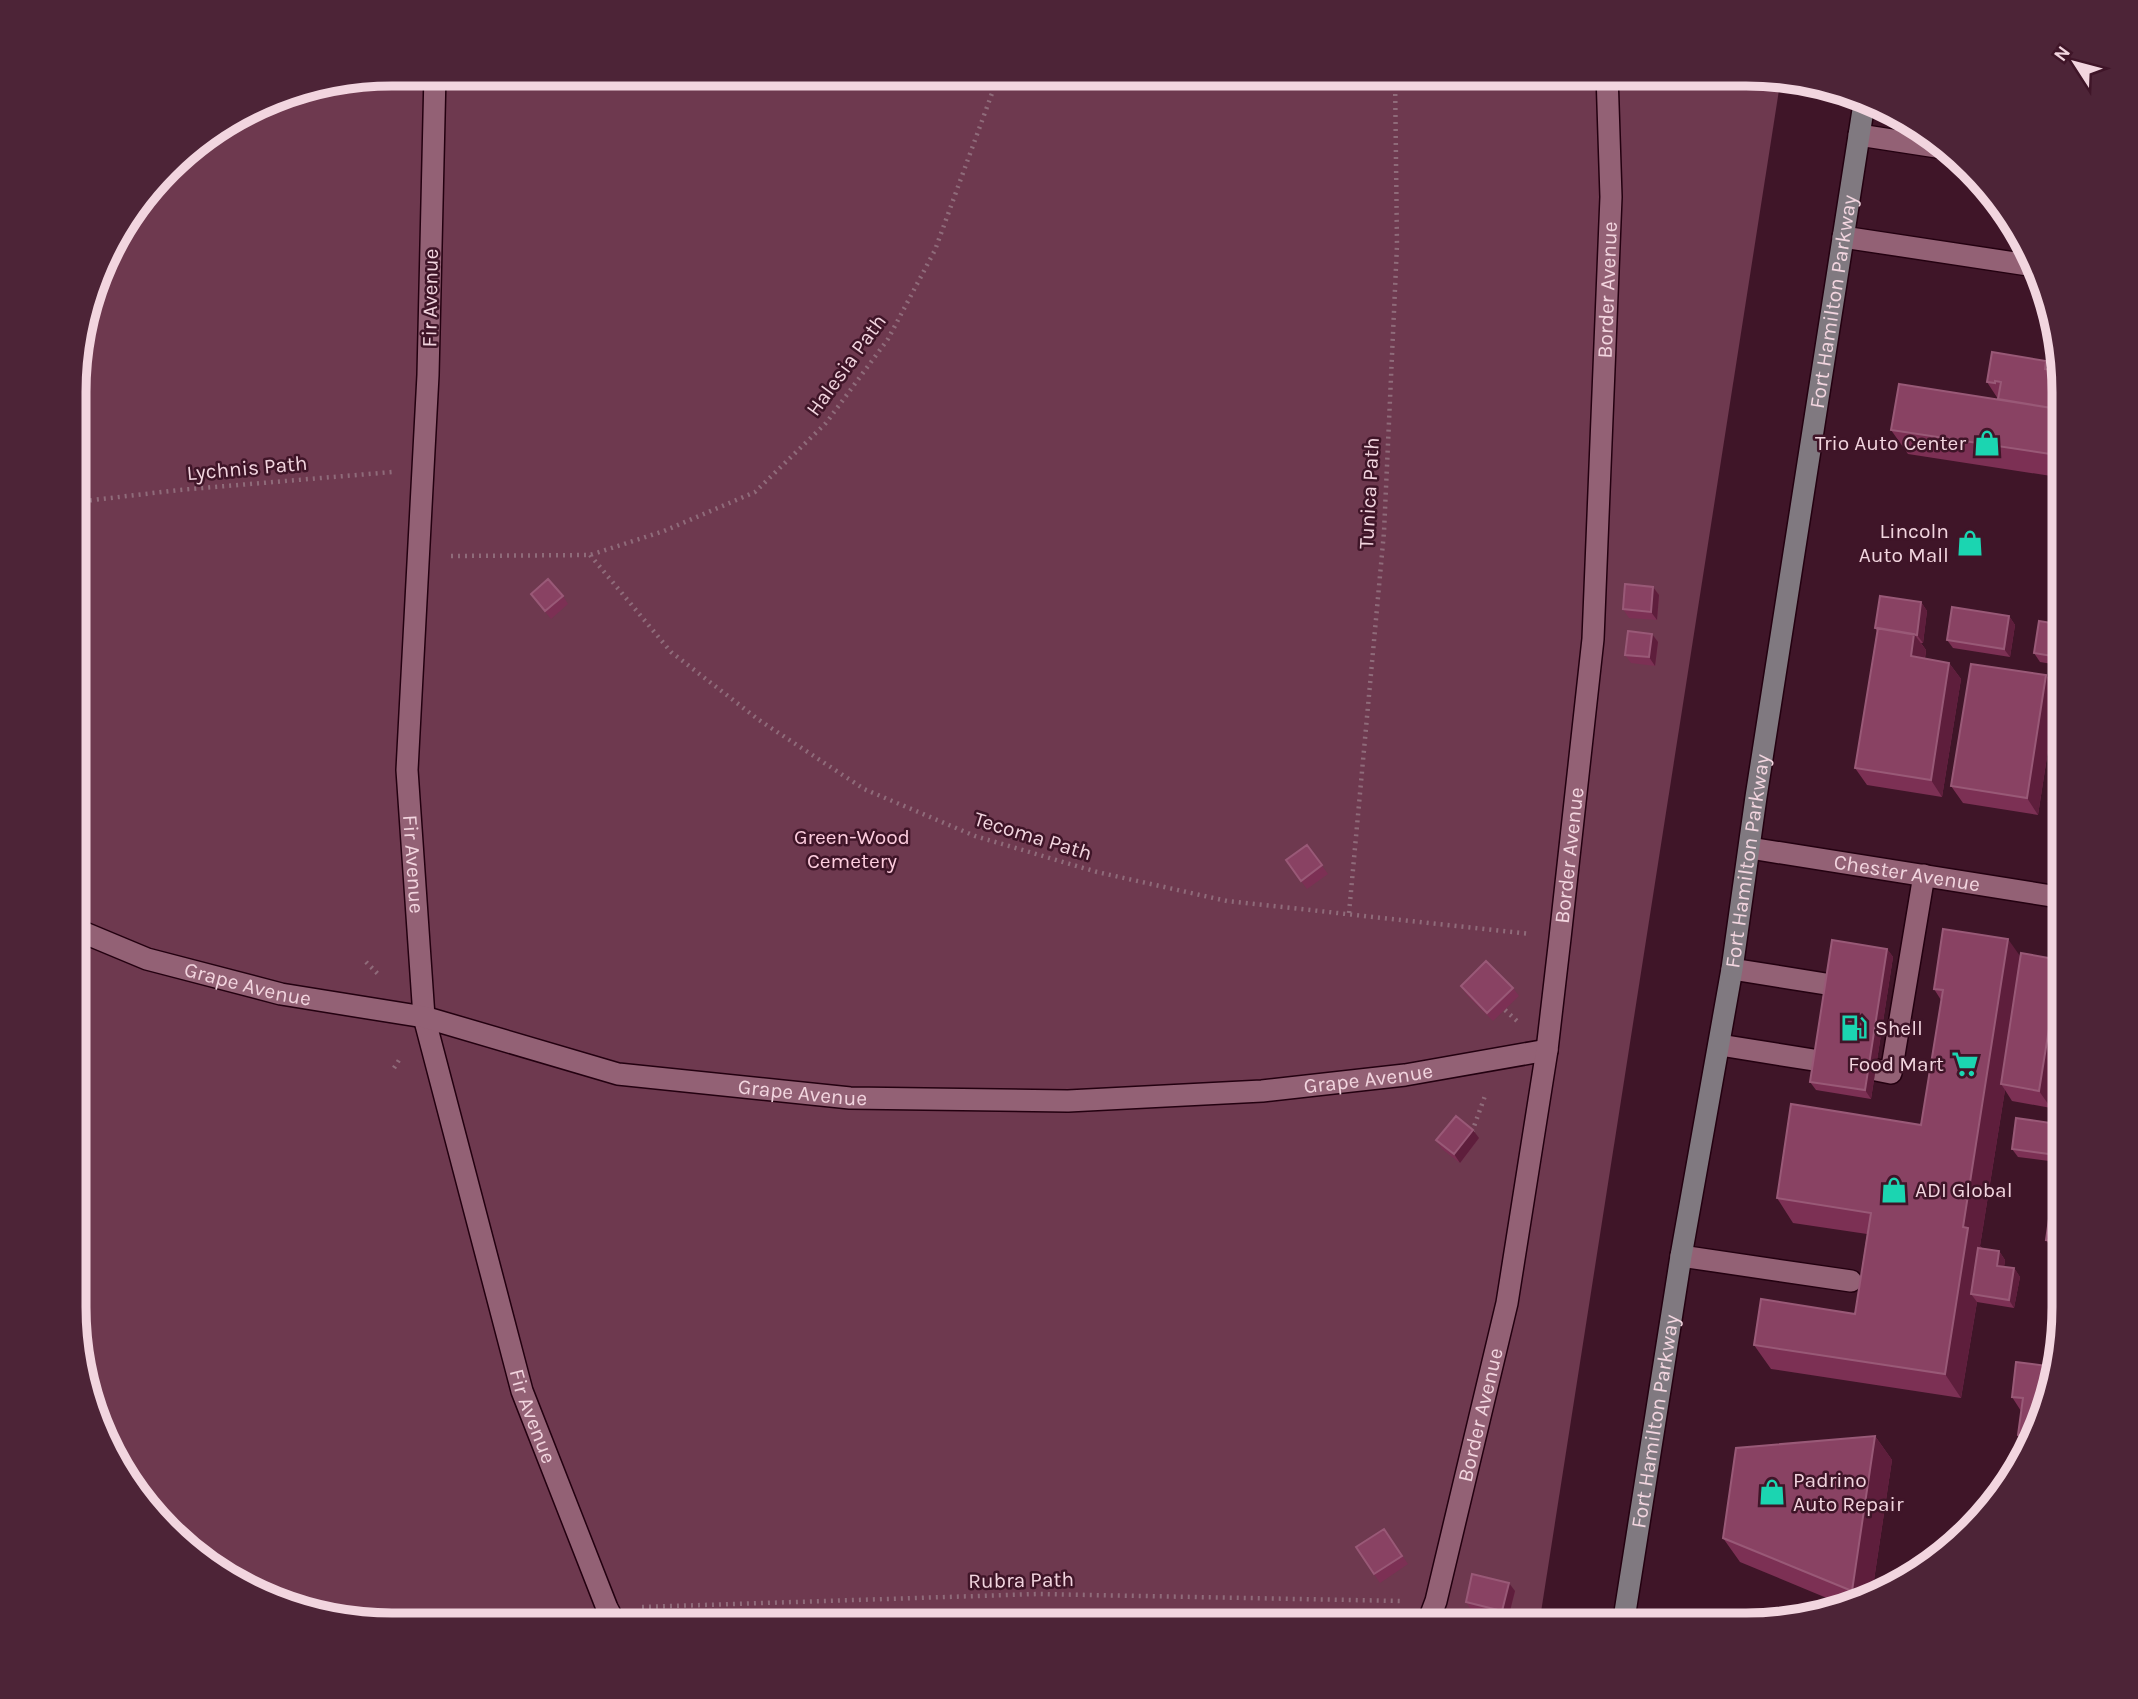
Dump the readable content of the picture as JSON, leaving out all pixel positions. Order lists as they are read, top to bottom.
{
  "streets": {
    "main road": ["Fort Hamilton Parkway"],
    "street": [
      "Border Avenue",
      "Fir Avenue",
      "Chester Avenue",
      "Grape Avenue"
    ],
    "path": [
      "Halesia Path",
      "Lychnis Path",
      "Tunica Path",
      "Tecoma Path",
      "Rubra Path"
    ]
  },
  "crossings": [
    ["Border Avenue", "Tecoma Path"],
    ["Border Avenue", "Grape Avenue"],
    ["Border Avenue", "Rubra Path"],
    ["Fir Avenue", "Halesia Path"],
    ["Fir Avenue", "Lychnis Path"],
    ["Fir Avenue", "Grape Avenue"],
    ["Fort Hamilton Parkway", "Chester Avenue"],
    ["Halesia Path", "Tecoma Path"],
    ["Tunica Path", "Tecoma Path"]
  ],
  "parks": ["Green-Wood Cemetery"],
  "places": {
    "shop": [
      "Trio Auto Center",
      "Lincoln Auto Mall",
      "ADI Global",
      "Padrino Auto Repair"
    ],
    "fuel station": ["Shell"],
    "supermarket": ["Food Mart"]
  },
  "north": "top left"
}
